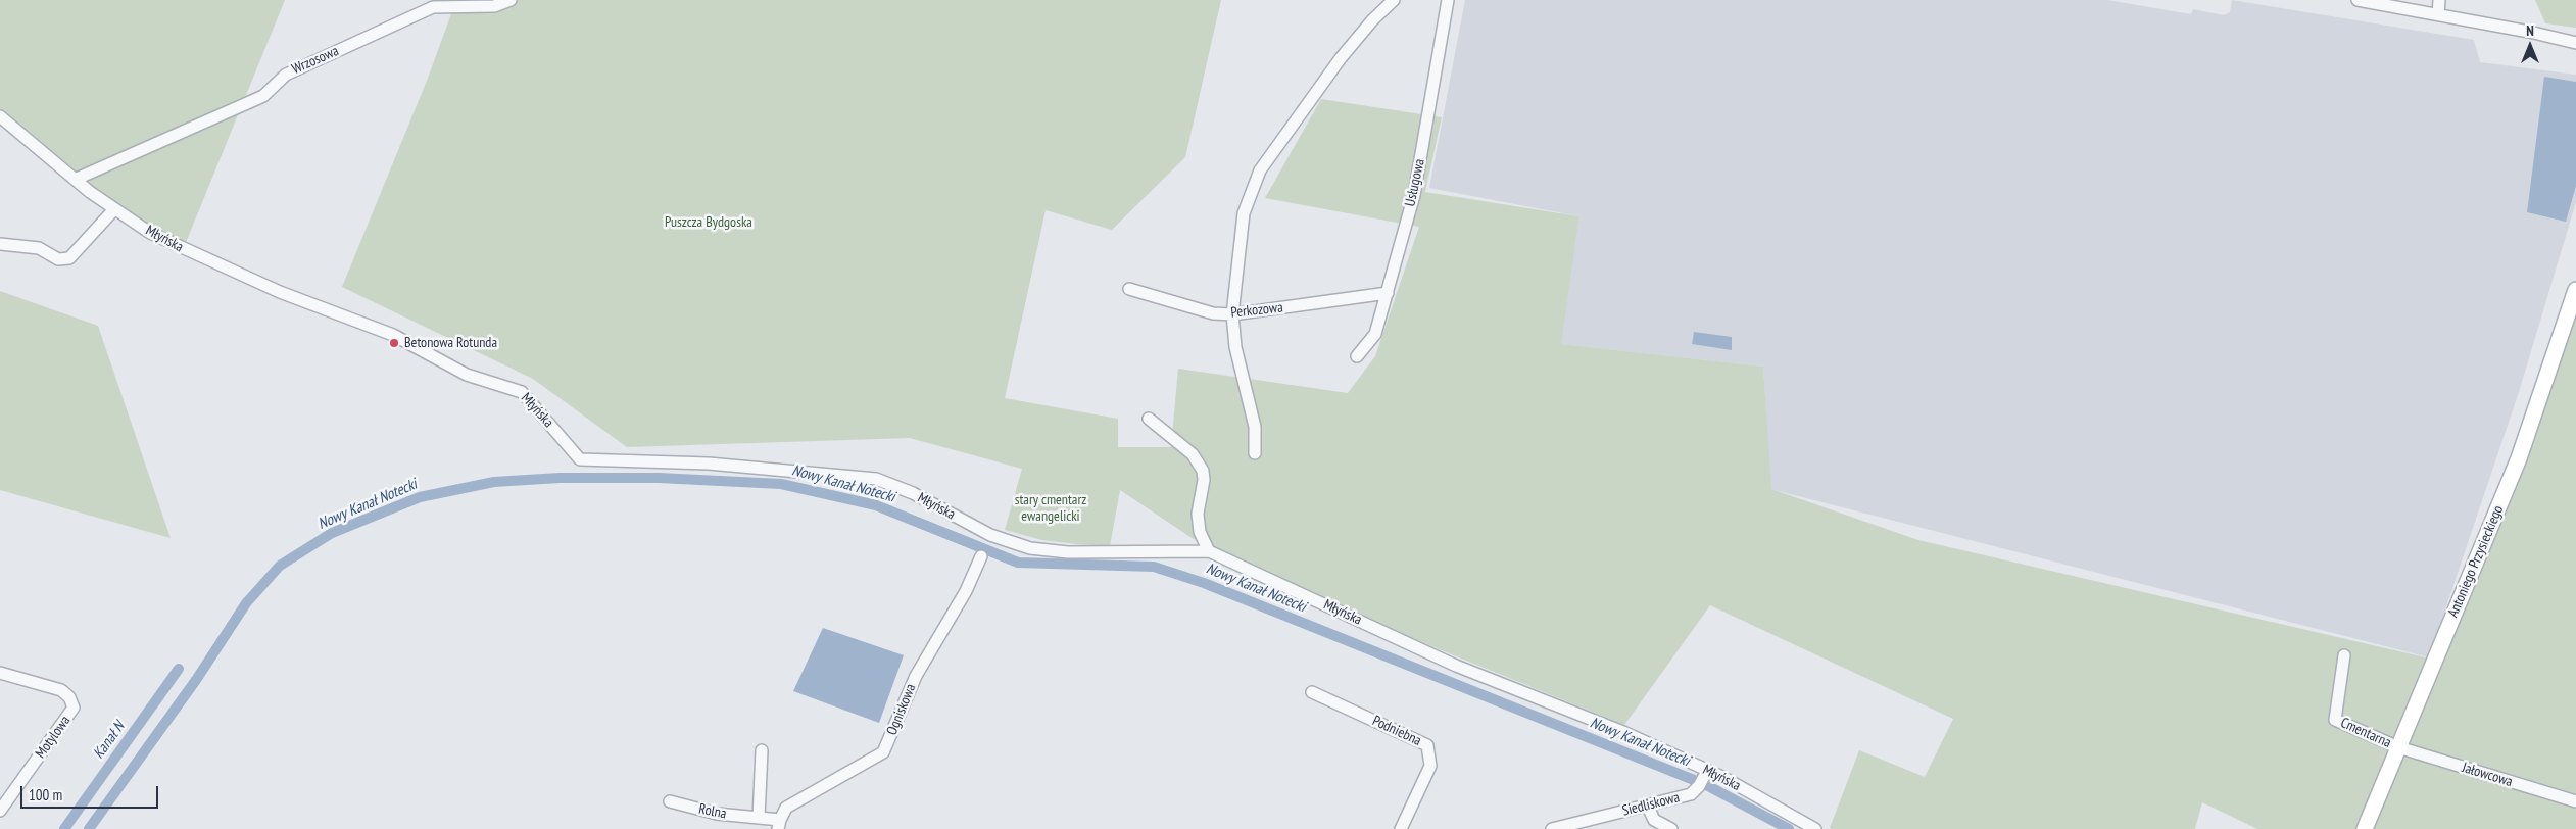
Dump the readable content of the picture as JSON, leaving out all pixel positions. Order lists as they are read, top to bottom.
{
  "streets": {
    "street": [
      "Wrzosowa",
      "Usługowa",
      "Młyńska",
      "Perkozowa",
      "Antoniego Przysieckiego",
      "Ogniskowa",
      "Podniebna",
      "Cmentarna",
      "Motylowa",
      "Jałowcowa",
      "Siedliskowa",
      "Rolna"
    ]
  },
  "crossings": [
    ["Wrzosowa", "Młyńska"],
    ["Usługowa", "Perkozowa"],
    ["Młyńska", "Siedliskowa"],
    ["Antoniego Przysieckiego", "Cmentarna"],
    ["Antoniego Przysieckiego", "Jałowcowa"],
    ["Ogniskowa", "Rolna"],
    ["Cmentarna", "Jałowcowa"]
  ],
  "water": ["Nowy Kanał Notecki", "Kanał N"],
  "parks": ["Puszcza Bydgoska", "stary cmentarz ewangelicki"],
  "places": ["Betonowa Rotunda"],
  "scale_bar": "100 m",
  "north": "top"
}
